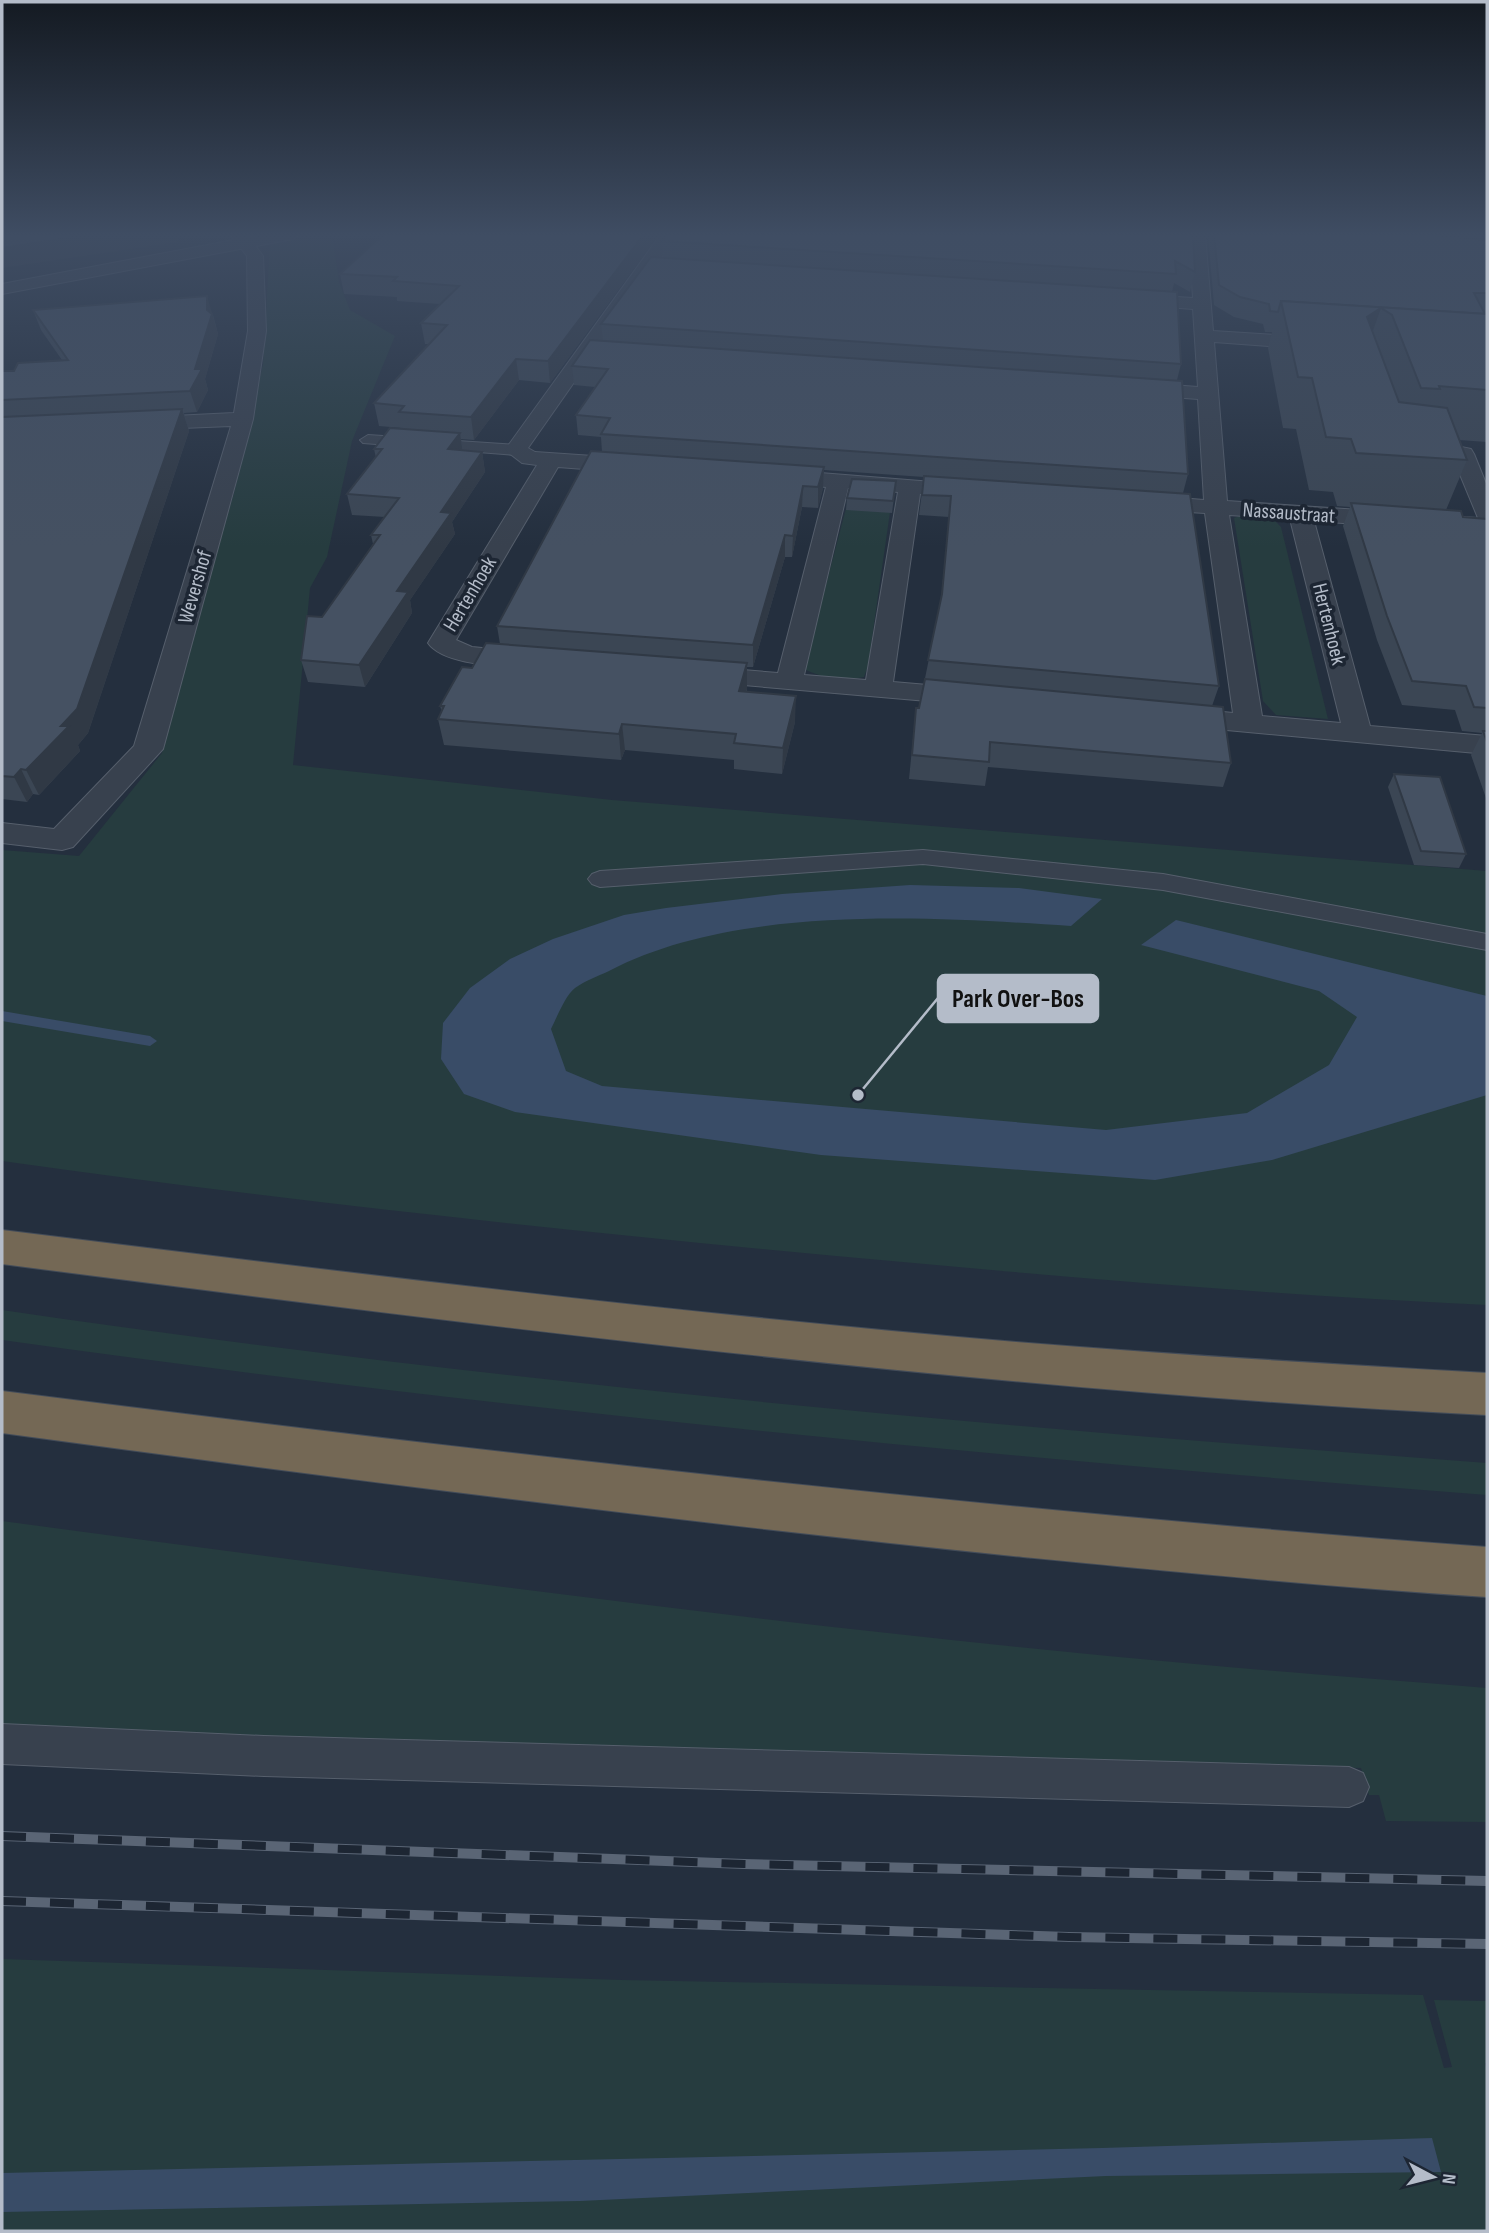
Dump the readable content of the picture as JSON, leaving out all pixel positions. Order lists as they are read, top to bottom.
{
  "streets": {
    "street": ["Nassaustraat", "Wevershof", "Hertenhoek"]
  },
  "crossings": [
    ["Nassaustraat", "Hertenhoek"]
  ],
  "places": ["Park Over-Bos"],
  "north": "right"
}
